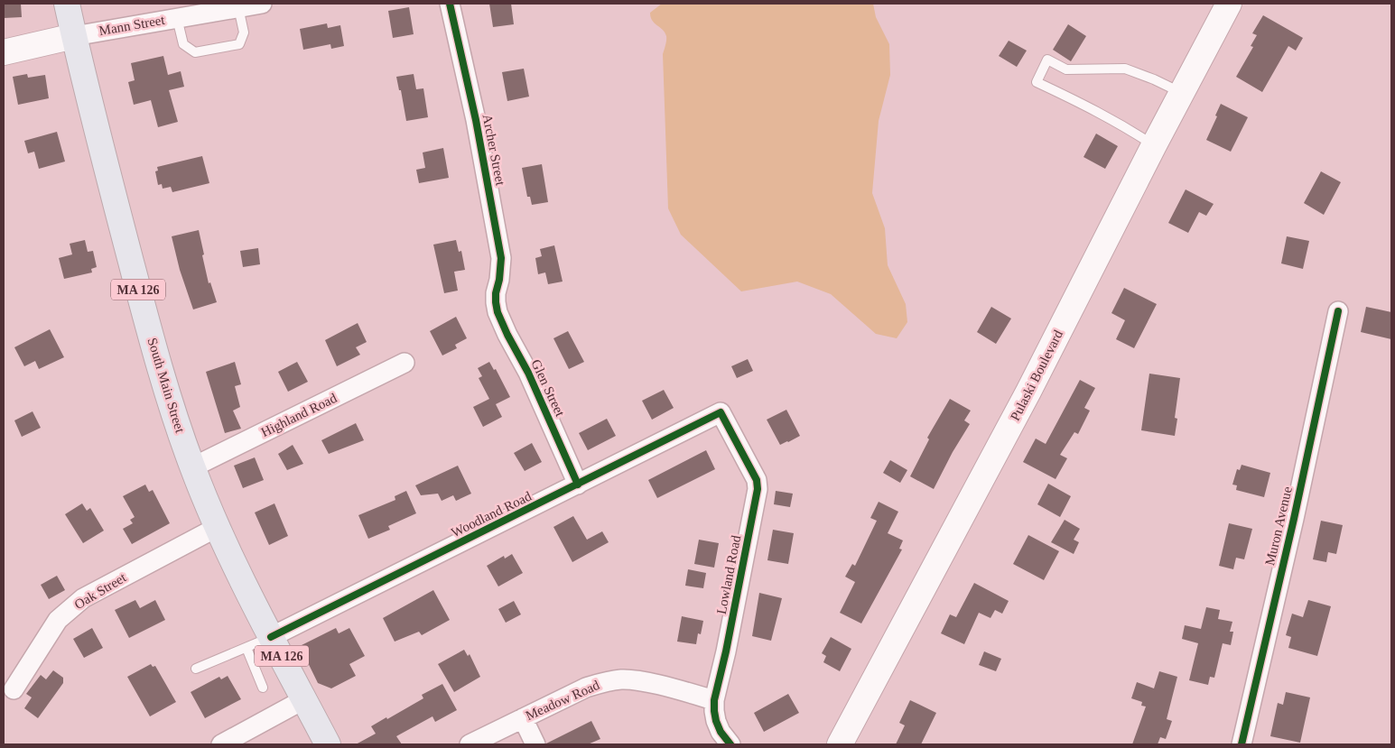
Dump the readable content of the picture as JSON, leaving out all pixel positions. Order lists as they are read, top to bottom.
{
  "streets": {
    "main road": [
      "Mann Street",
      "MA 126",
      "Pulaski Boulevard",
      "South Main Street"
    ],
    "street": [
      "Archer Street",
      "Glen Street",
      "Highland Road",
      "Woodland Road",
      "Muron Avenue",
      "Lowland Road",
      "Oak Street",
      "Meadow Road"
    ]
  },
  "crossings": [
    ["Mann Street", "South Main Street"],
    ["Archer Street", "Glen Street"],
    ["South Main Street", "Highland Road"],
    ["South Main Street", "Woodland Road"],
    ["South Main Street", "Oak Street"],
    ["Glen Street", "Woodland Road"],
    ["Woodland Road", "Lowland Road"],
    ["Lowland Road", "Meadow Road"]
  ]
}
